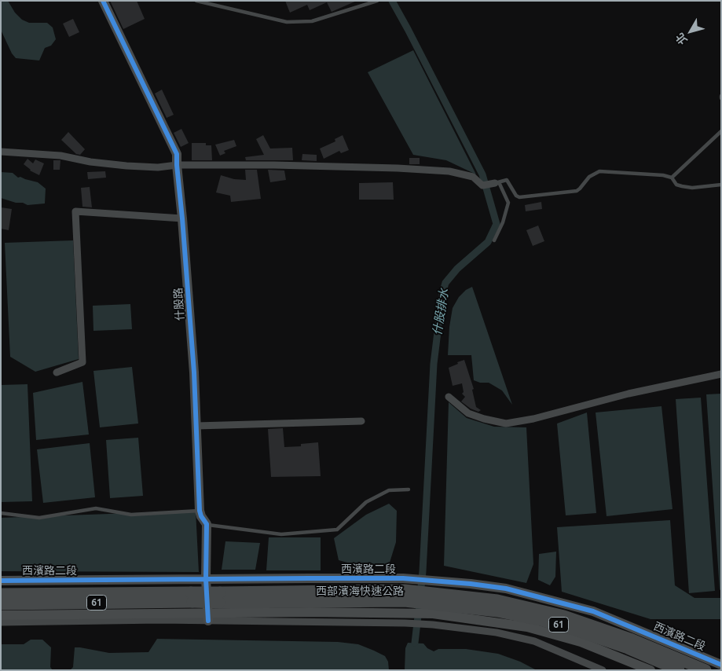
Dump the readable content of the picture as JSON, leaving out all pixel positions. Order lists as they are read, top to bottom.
{
  "streets": {
    "highway": ["西部濱海快速公路", "61"],
    "street": ["什股路", "西濱路二段"]
  },
  "crossings": [
    ["什股路", "西濱路二段"],
    ["西濱路二段", "西部濱海快速公路"]
  ],
  "water": ["什股排水"],
  "north": "bottom left"
}
